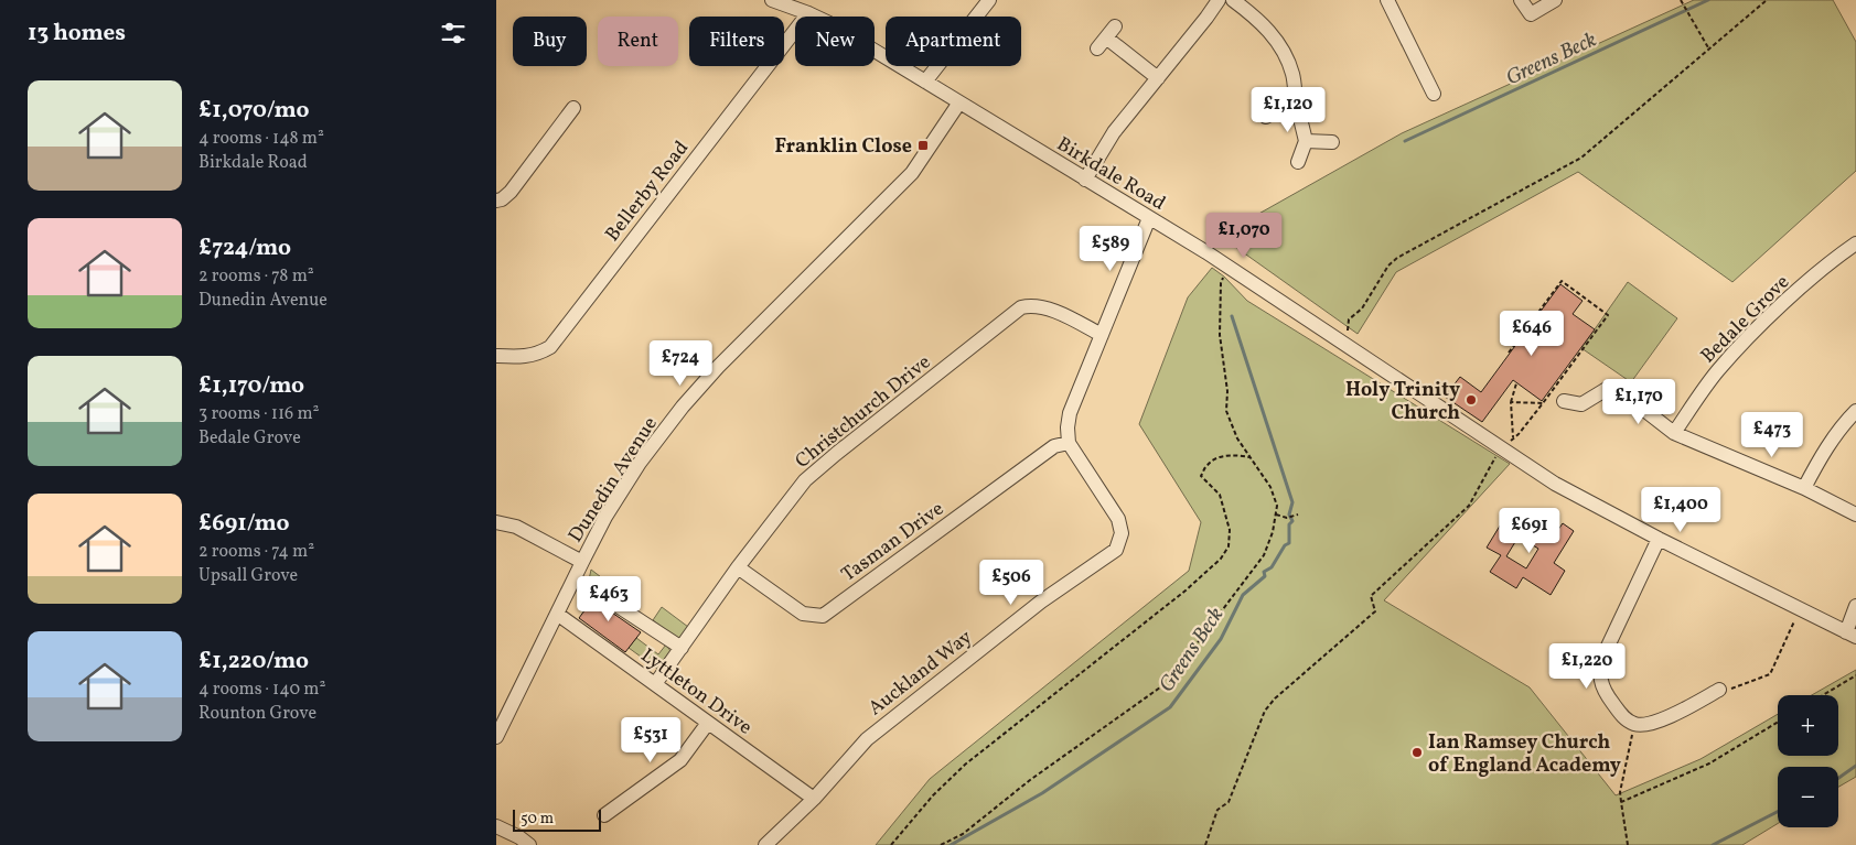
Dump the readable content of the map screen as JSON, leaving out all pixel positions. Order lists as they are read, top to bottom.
{
  "streets": {
    "street": [
      "Birkdale Road",
      "Bellerby Road",
      "Bedale Grove",
      "Christchurch Drive",
      "Dunedin Avenue",
      "Tasman Drive",
      "Auckland Way",
      "Lyttleton Drive"
    ]
  },
  "crossings": [
    ["Birkdale Road", "Bellerby Road"],
    ["Birkdale Road", "Dunedin Avenue"],
    ["Christchurch Drive", "Tasman Drive"],
    ["Christchurch Drive", "Lyttleton Drive"],
    ["Dunedin Avenue", "Lyttleton Drive"],
    ["Tasman Drive", "Auckland Way"],
    ["Auckland Way", "Lyttleton Drive"]
  ],
  "water": ["Greens Beck"],
  "places": {
    "transit": ["Franklin Close"],
    "other": ["Holy Trinity Church", "Ian Ramsey Church of England Academy"]
  },
  "scale_bar": "50 m",
  "page": {
    "heading": "13 homes",
    "chip": [
      "Buy",
      "Rent",
      "Filters",
      "New",
      "Apartment"
    ],
    "list": [
      {
        "name": "£1,070/mo",
        "note": "4 rooms · 148 m² · Birkdale Road"
      },
      {
        "name": "£724/mo",
        "note": "2 rooms · 78 m² · Dunedin Avenue"
      },
      {
        "name": "£1,170/mo",
        "note": "3 rooms · 116 m² · Bedale Grove"
      },
      {
        "name": "£691/mo",
        "note": "2 rooms · 74 m² · Upsall Grove"
      },
      {
        "name": "£1,220/mo",
        "note": "4 rooms · 140 m² · Rounton Grove"
      }
    ],
    "price": [
      "£1,120",
      "£1,070",
      "£589",
      "£646",
      "£724",
      "£1,170",
      "£473",
      "£1,400",
      "£691",
      "£506",
      "£463",
      "£1,220",
      "£531"
    ],
    "map_buttons": ["+", "−"],
    "scale": "50 m"
  }
}
